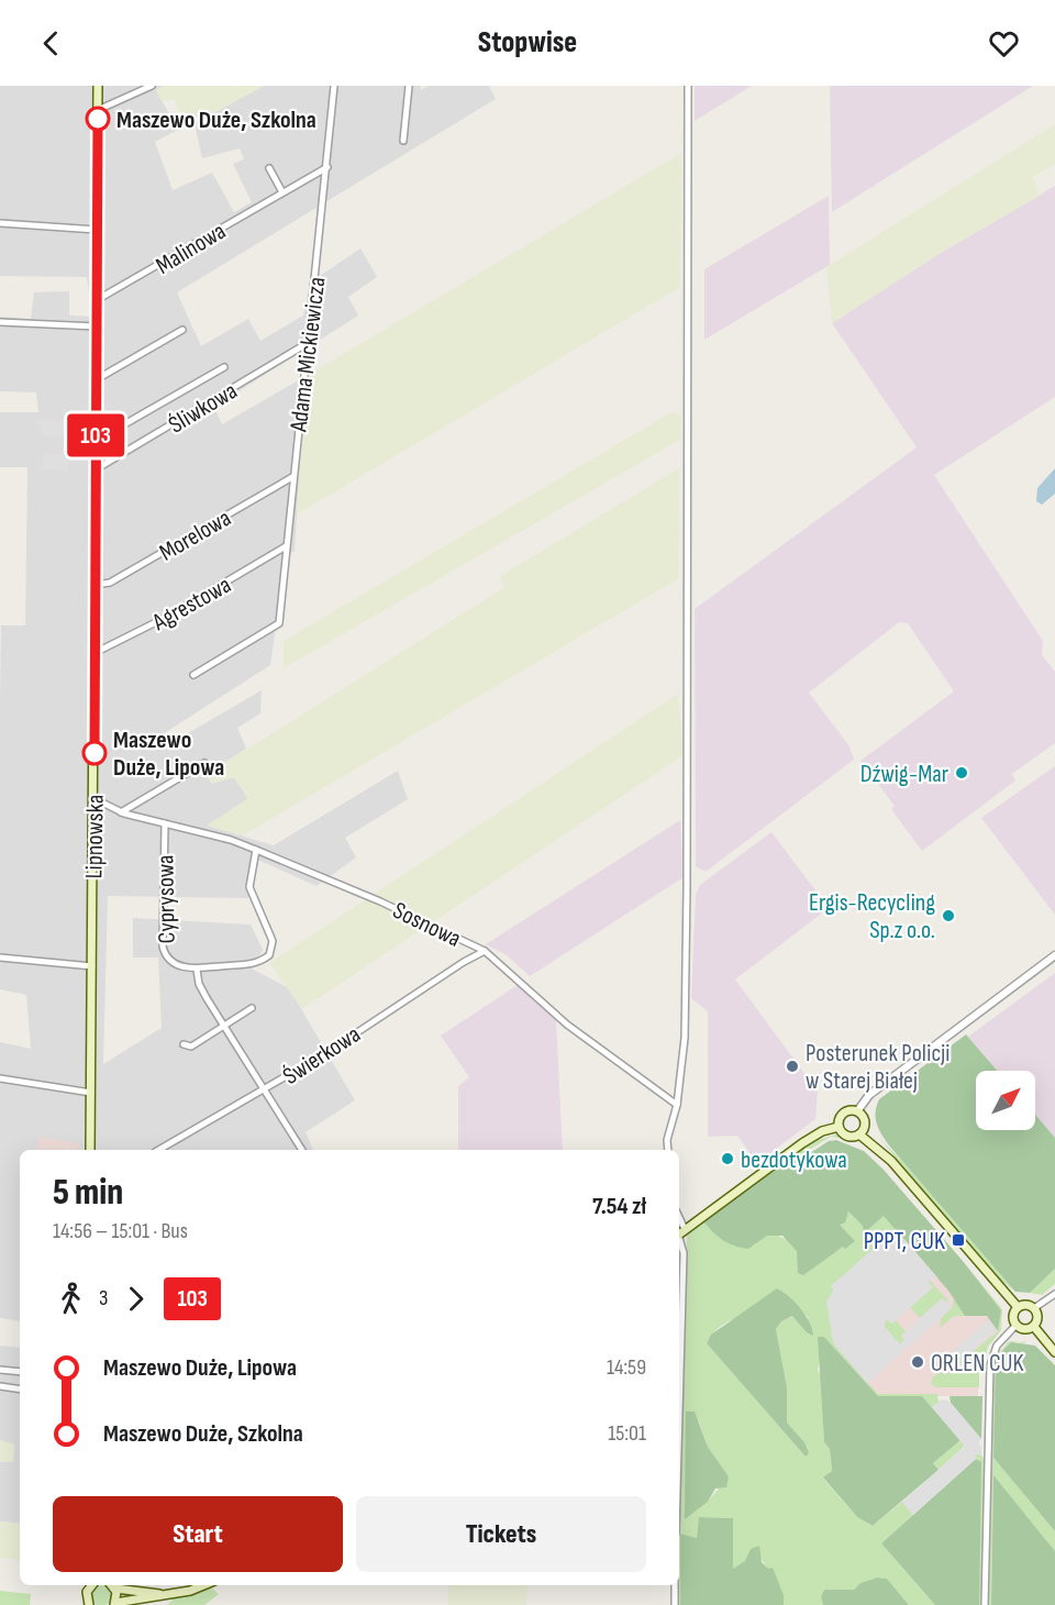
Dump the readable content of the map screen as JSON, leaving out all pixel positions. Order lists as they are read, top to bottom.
{
  "streets": {
    "main road": ["Lipnowska"],
    "street": [
      "Malinowa",
      "Adama Mickiewicza",
      "Śliwkowa",
      "Morelowa",
      "Agrestowa",
      "Cyprysowa",
      "Sosnowa",
      "Świerkowa"
    ]
  },
  "crossings": [
    ["Malinowa", "Adama Mickiewicza"],
    ["Malinowa", "Lipnowska"],
    ["Adama Mickiewicza", "Śliwkowa"],
    ["Adama Mickiewicza", "Morelowa"],
    ["Adama Mickiewicza", "Agrestowa"],
    ["Śliwkowa", "Lipnowska"],
    ["Morelowa", "Lipnowska"],
    ["Agrestowa", "Lipnowska"],
    ["Lipnowska", "Sosnowa"],
    ["Cyprysowa", "Sosnowa"],
    ["Sosnowa", "Świerkowa"]
  ],
  "places": {
    "other": [
      "Maszewo Duże, Szkolna",
      "Maszewo Duże, Lipowa",
      "Dźwig-Mar",
      "Ergis-Recycling Sp.z o.o.",
      "Posterunek Policji w Starej Białej",
      "bezdotykowa",
      "ORLEN CUK"
    ],
    "transit": ["PPPT, CUK"]
  },
  "lines": ["bus line 103"],
  "north": "top right",
  "page": {
    "header": "Stopwise",
    "on_map": "103",
    "heading": ["5 min", "14:56 – 15:01 · Bus", "7.54 zł"],
    "legs": ["3", "103"],
    "list": [
      {
        "name": "Maszewo Duże, Lipowa",
        "value": "14:59"
      },
      {
        "name": "Maszewo Duże, Szkolna",
        "value": "15:01"
      }
    ],
    "buttons": ["Start", "Tickets"]
  }
}
